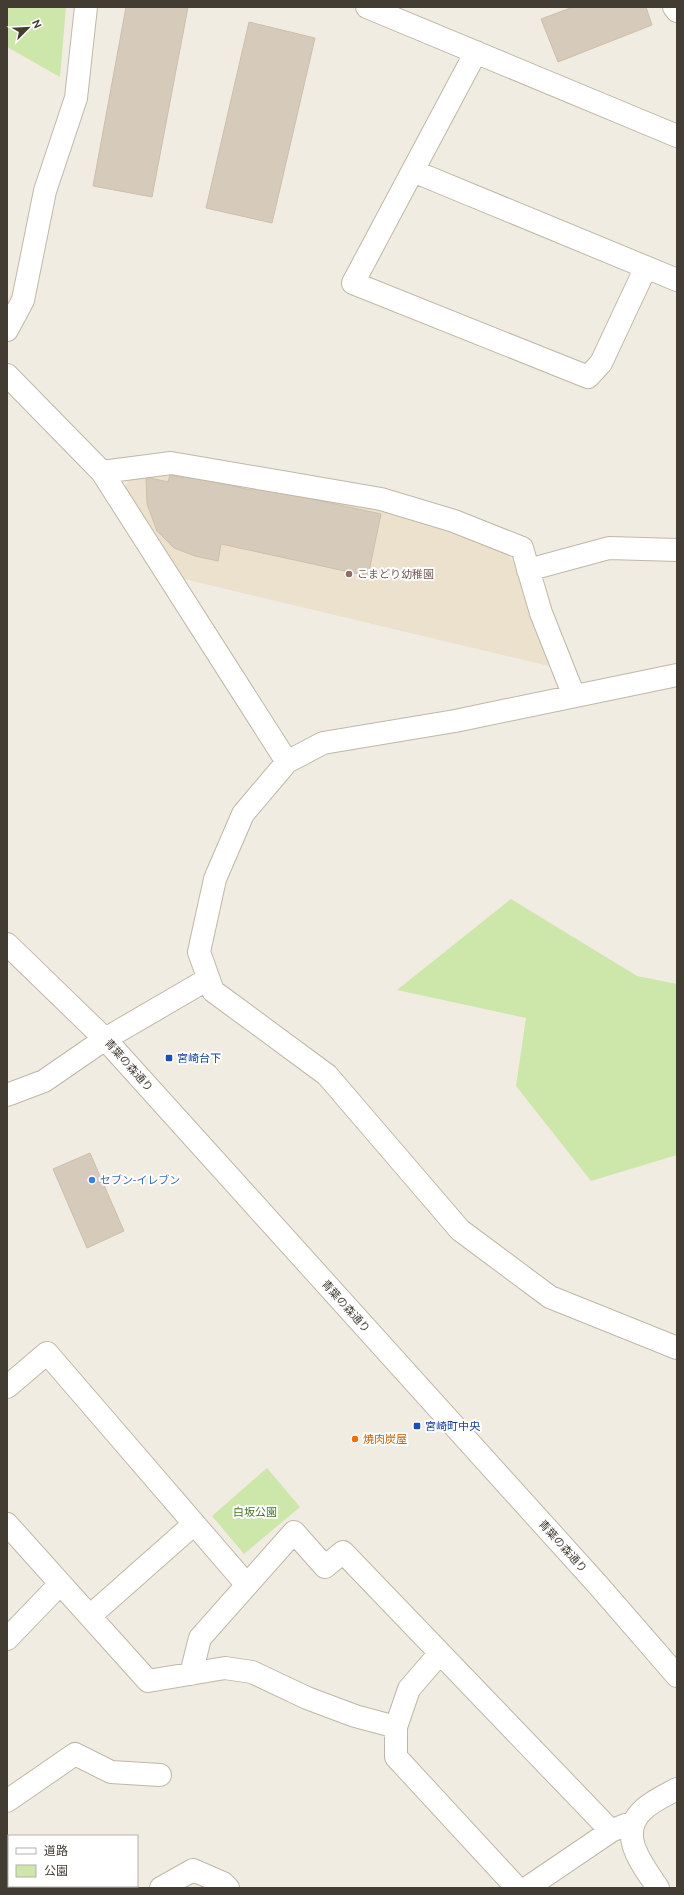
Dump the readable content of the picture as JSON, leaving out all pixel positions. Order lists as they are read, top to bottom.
{
  "streets": {
    "street": ["青葉の森通り"]
  },
  "parks": ["白坂公園"],
  "places": {
    "other": ["こまどり幼稚園", "セブン-イレブン", "焼肉炭屋"],
    "transit": ["宮崎台下", "宮崎町中央"]
  },
  "legend": ["道路", "公園"],
  "north": "top right"
}
